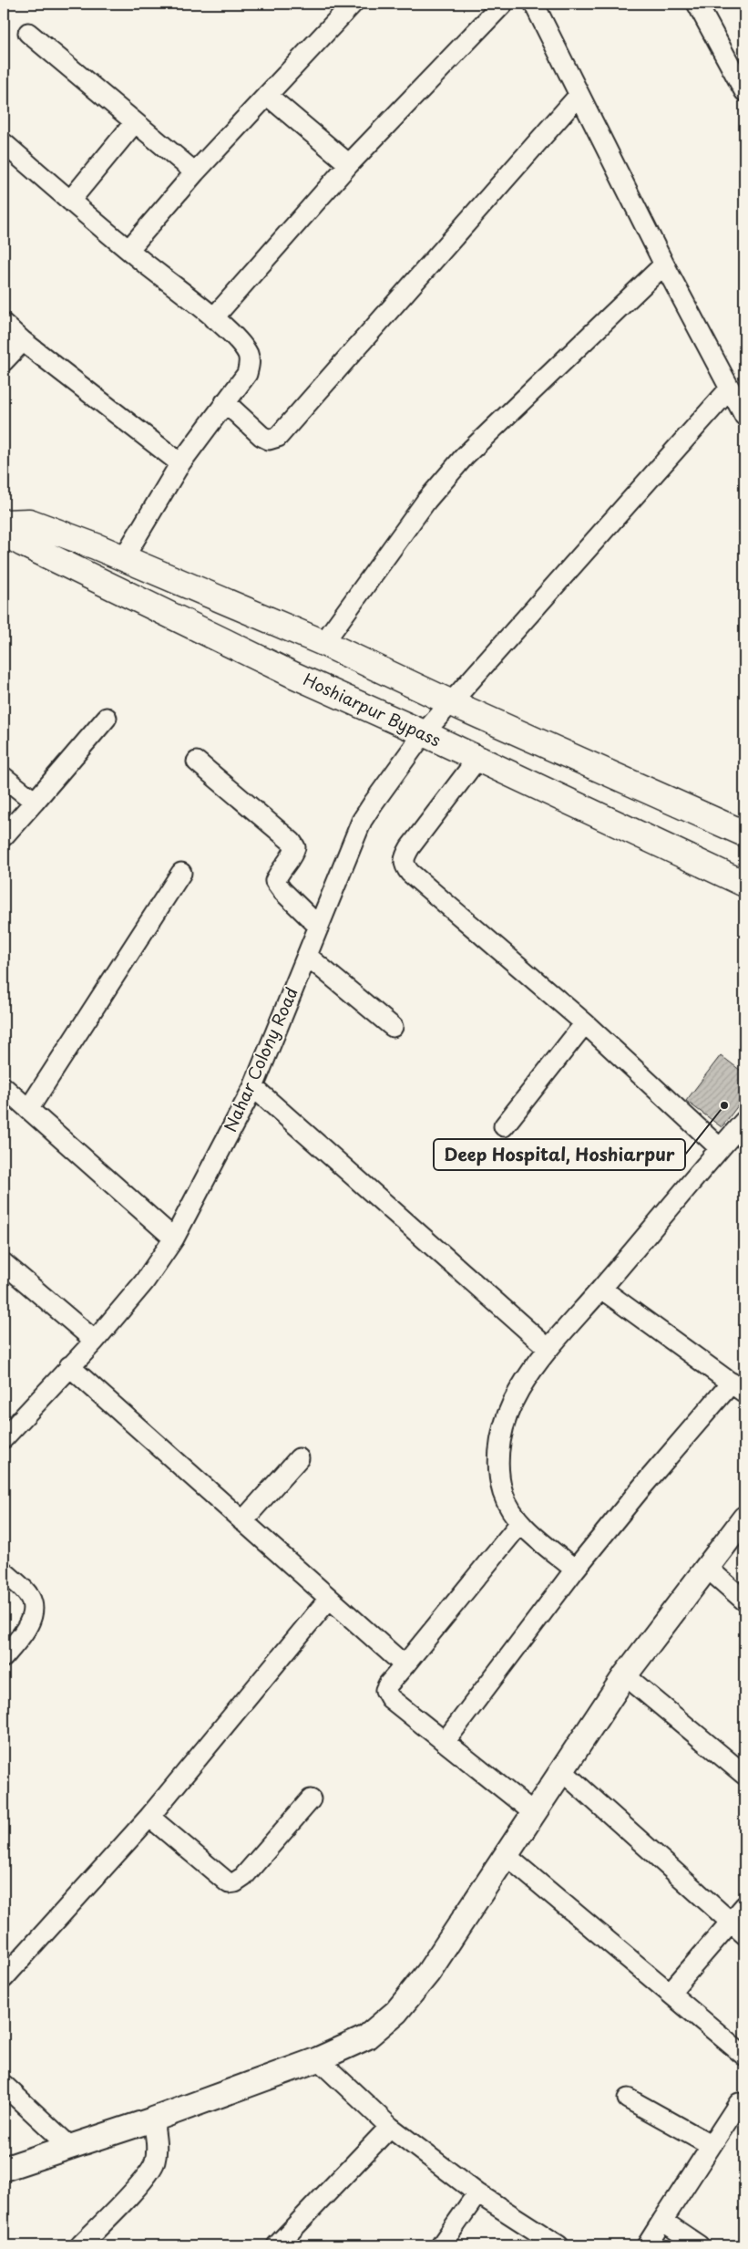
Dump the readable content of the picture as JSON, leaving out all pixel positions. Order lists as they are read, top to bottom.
{
  "streets": {
    "highway": ["Hoshiarpur Bypass"],
    "street": ["Nahar Colony Road"]
  },
  "crossings": [
    ["Hoshiarpur Bypass", "Nahar Colony Road"]
  ],
  "places": ["Deep Hospital, Hoshiarpur"]
}
